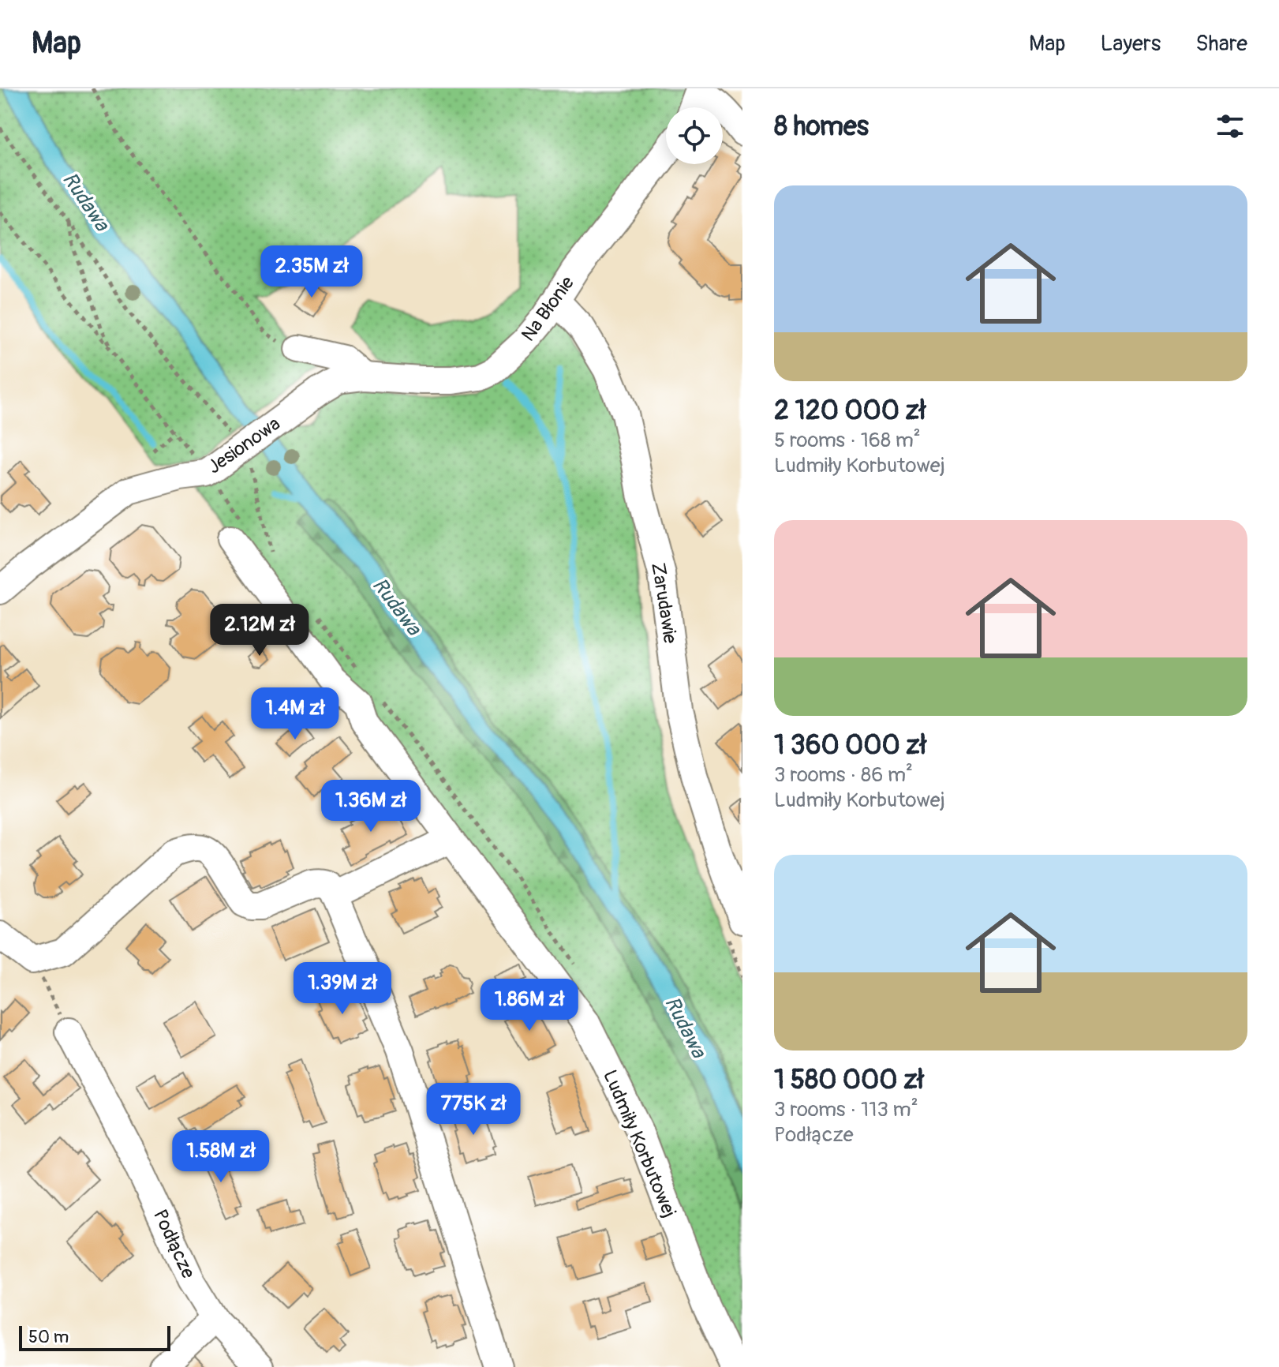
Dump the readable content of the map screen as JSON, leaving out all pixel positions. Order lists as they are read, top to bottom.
{
  "streets": {
    "street": [
      "Na Błonie",
      "Jesionowa",
      "Zarudawie",
      "Ludmiły Korbutowej",
      "Podłącze"
    ]
  },
  "crossings": [
    ["Na Błonie", "Jesionowa"],
    ["Na Błonie", "Zarudawie"]
  ],
  "water": ["Rudawa"],
  "scale_bar": "50 m",
  "page": {
    "header": "Map",
    "nav": ["Map", "Layers", "Share"],
    "heading": "8 homes",
    "list": [
      {
        "name": "2 120 000 zł",
        "note": "5 rooms · 168 m² · Ludmiły Korbutowej"
      },
      {
        "name": "1 360 000 zł",
        "note": "3 rooms · 86 m² · Ludmiły Korbutowej"
      },
      {
        "name": "1 580 000 zł",
        "note": "3 rooms · 113 m² · Podłącze"
      }
    ],
    "price": [
      "2.35M zł",
      "2.12M zł",
      "1.4M zł",
      "1.36M zł",
      "1.39M zł",
      "1.86M zł",
      "775K zł",
      "1.58M zł"
    ],
    "scale": "50 m"
  }
}
